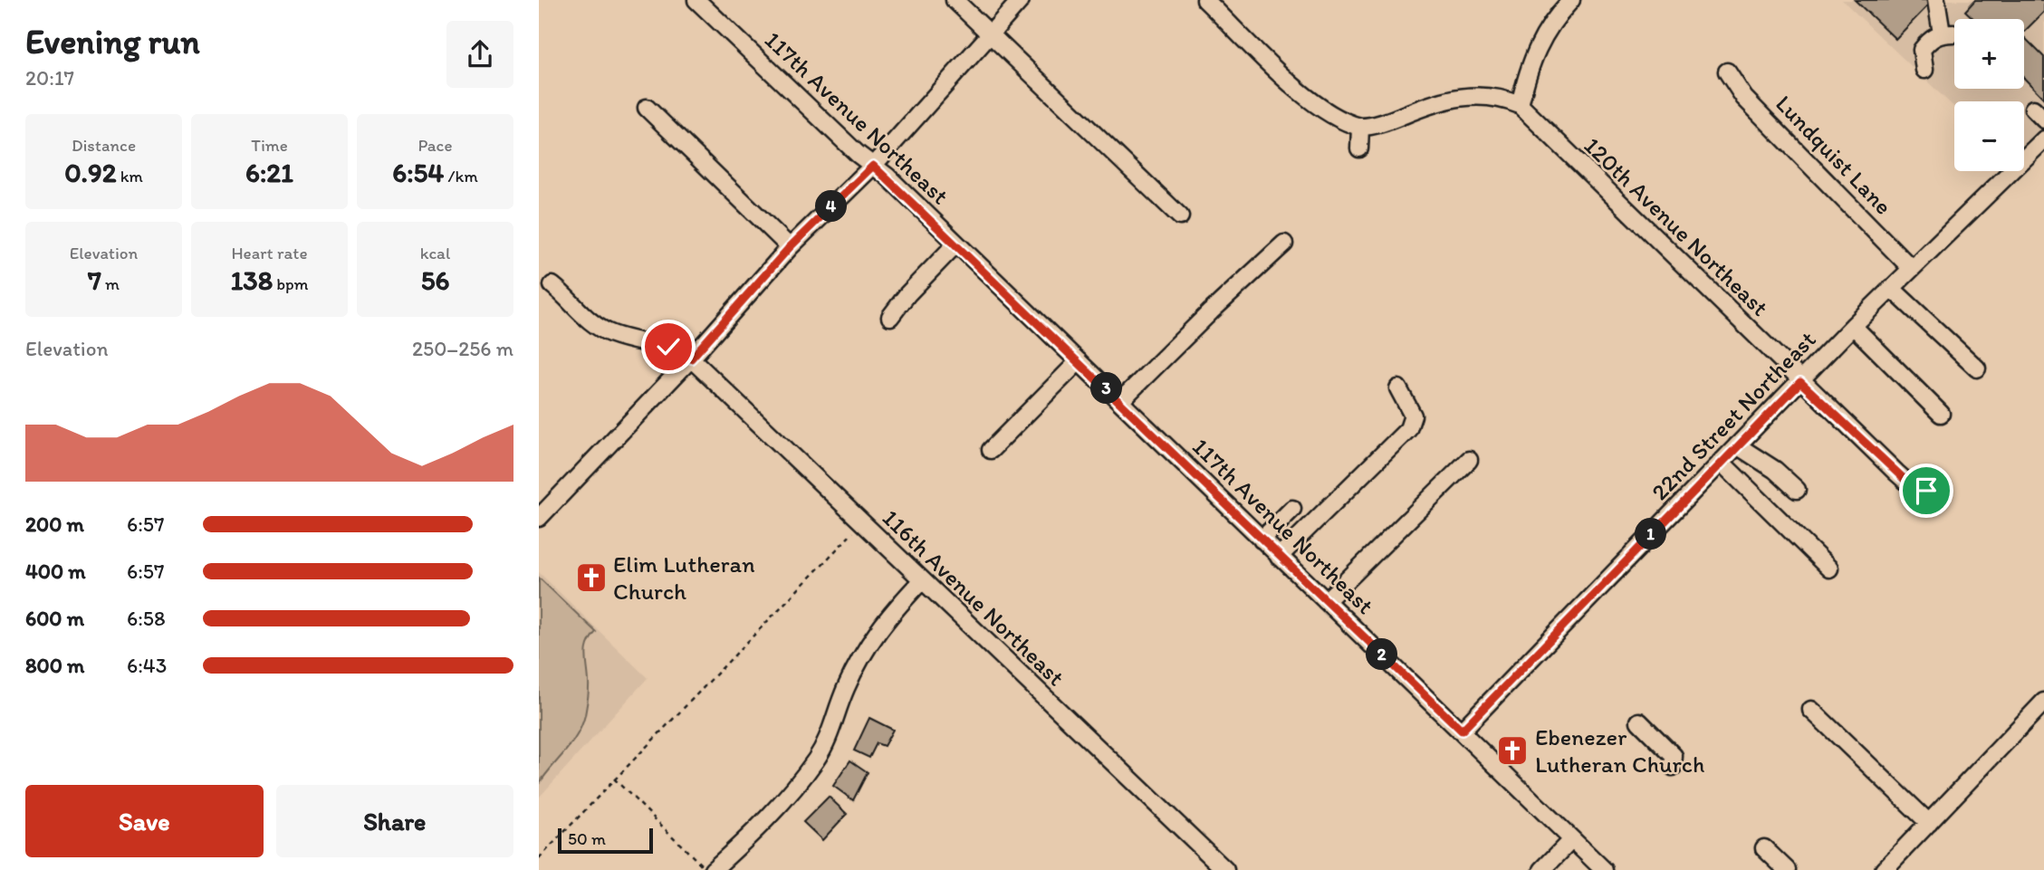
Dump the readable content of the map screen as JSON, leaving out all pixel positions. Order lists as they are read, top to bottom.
{
  "streets": {
    "street": [
      "117th Avenue Northeast",
      "Lundquist Lane",
      "120th Avenue Northeast",
      "22nd Street Northeast",
      "116th Avenue Northeast"
    ]
  },
  "crossings": [
    ["117th Avenue Northeast", "22nd Street Northeast"],
    ["Lundquist Lane", "22nd Street Northeast"],
    ["120th Avenue Northeast", "22nd Street Northeast"]
  ],
  "places": {
    "church": ["Elim Lutheran Church", "Ebenezer Lutheran Church"]
  },
  "scale_bar": "50 m",
  "page": {
    "heading": ["Evening run", "20:17"],
    "map_buttons": ["+", "−"],
    "stats": [
      ["Distance", "0.92 km"],
      ["Time", "6:21"],
      ["Pace", "6:54 /km"],
      ["Elevation", "7 m"],
      ["Heart rate", "138 bpm"],
      ["kcal", "56"]
    ],
    "pins": [
      "4",
      "3",
      "1",
      "2"
    ],
    "chart": ["Elevation", "250–256 m"],
    "list": [
      {
        "name": "200 m",
        "note": "6:57"
      },
      {
        "name": "400 m",
        "note": "6:57"
      },
      {
        "name": "600 m",
        "note": "6:58"
      },
      {
        "name": "800 m",
        "note": "6:43"
      }
    ],
    "buttons": ["Save", "Share"],
    "scale": "50 m"
  }
}
